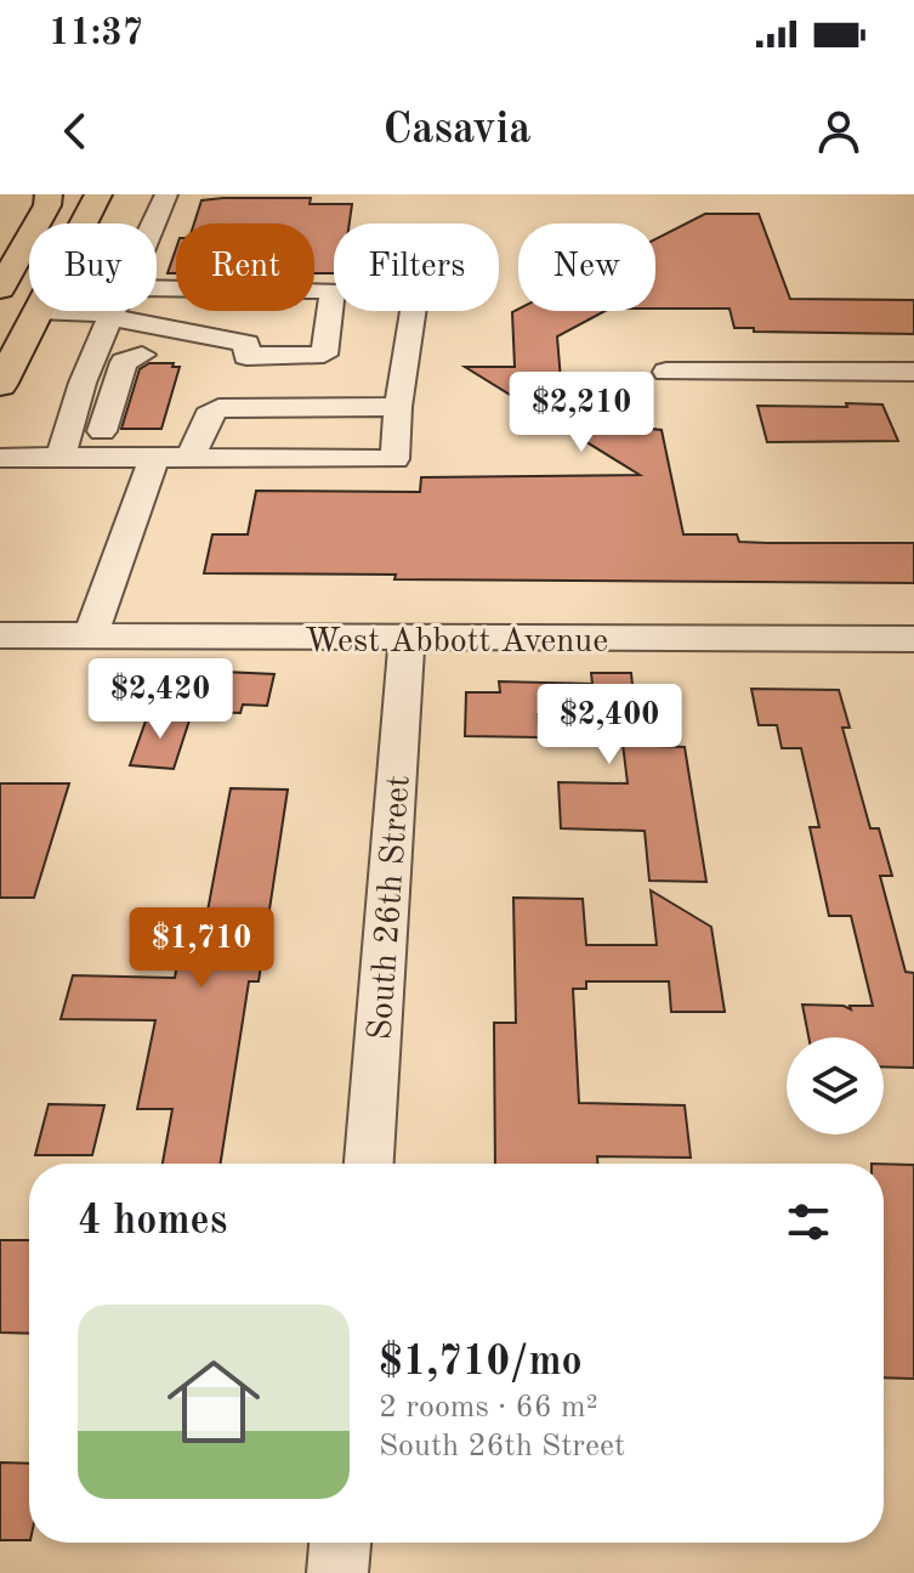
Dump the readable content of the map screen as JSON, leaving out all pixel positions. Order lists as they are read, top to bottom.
{
  "streets": {
    "street": ["West Abbott Avenue", "South 26th Street"]
  },
  "crossings": [
    ["West Abbott Avenue", "South 26th Street"]
  ],
  "page": {
    "status": "11:37",
    "header": "Casavia",
    "chip": [
      "Buy",
      "Rent",
      "Filters",
      "New"
    ],
    "price": [
      "$2,210",
      "$2,420",
      "$2,400",
      "$1,710"
    ],
    "heading": "4 homes",
    "list": [
      {
        "name": "$1,710/mo",
        "note": "2 rooms · 66 m² · South 26th Street"
      }
    ]
  }
}
